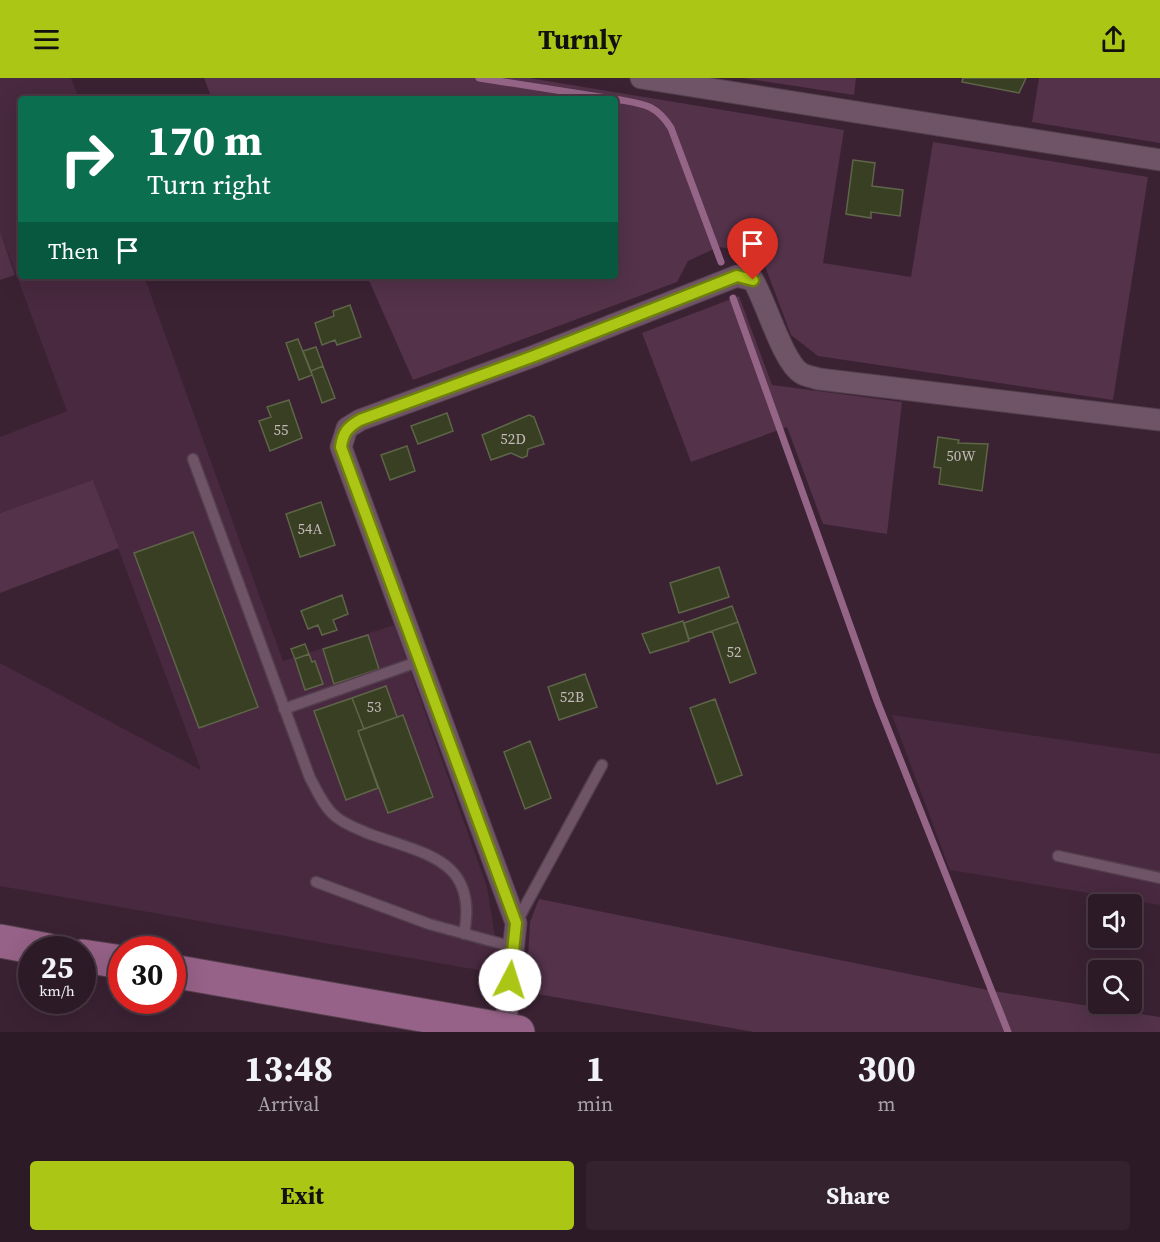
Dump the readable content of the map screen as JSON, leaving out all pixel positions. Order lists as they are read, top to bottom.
{
  "house_numbers": [
    "55",
    "52D",
    "50W",
    "54A",
    "52",
    "52B",
    "53"
  ],
  "page": {
    "header": "Turnly",
    "turn": ["170 m", "Turn right"],
    "then": "Then",
    "speed": "25 km/h",
    "limit": "30",
    "eta": [
      "13:48",
      "Arrival",
      "1",
      "min",
      "300",
      "m"
    ],
    "buttons": ["Exit", "Share"]
  }
}
